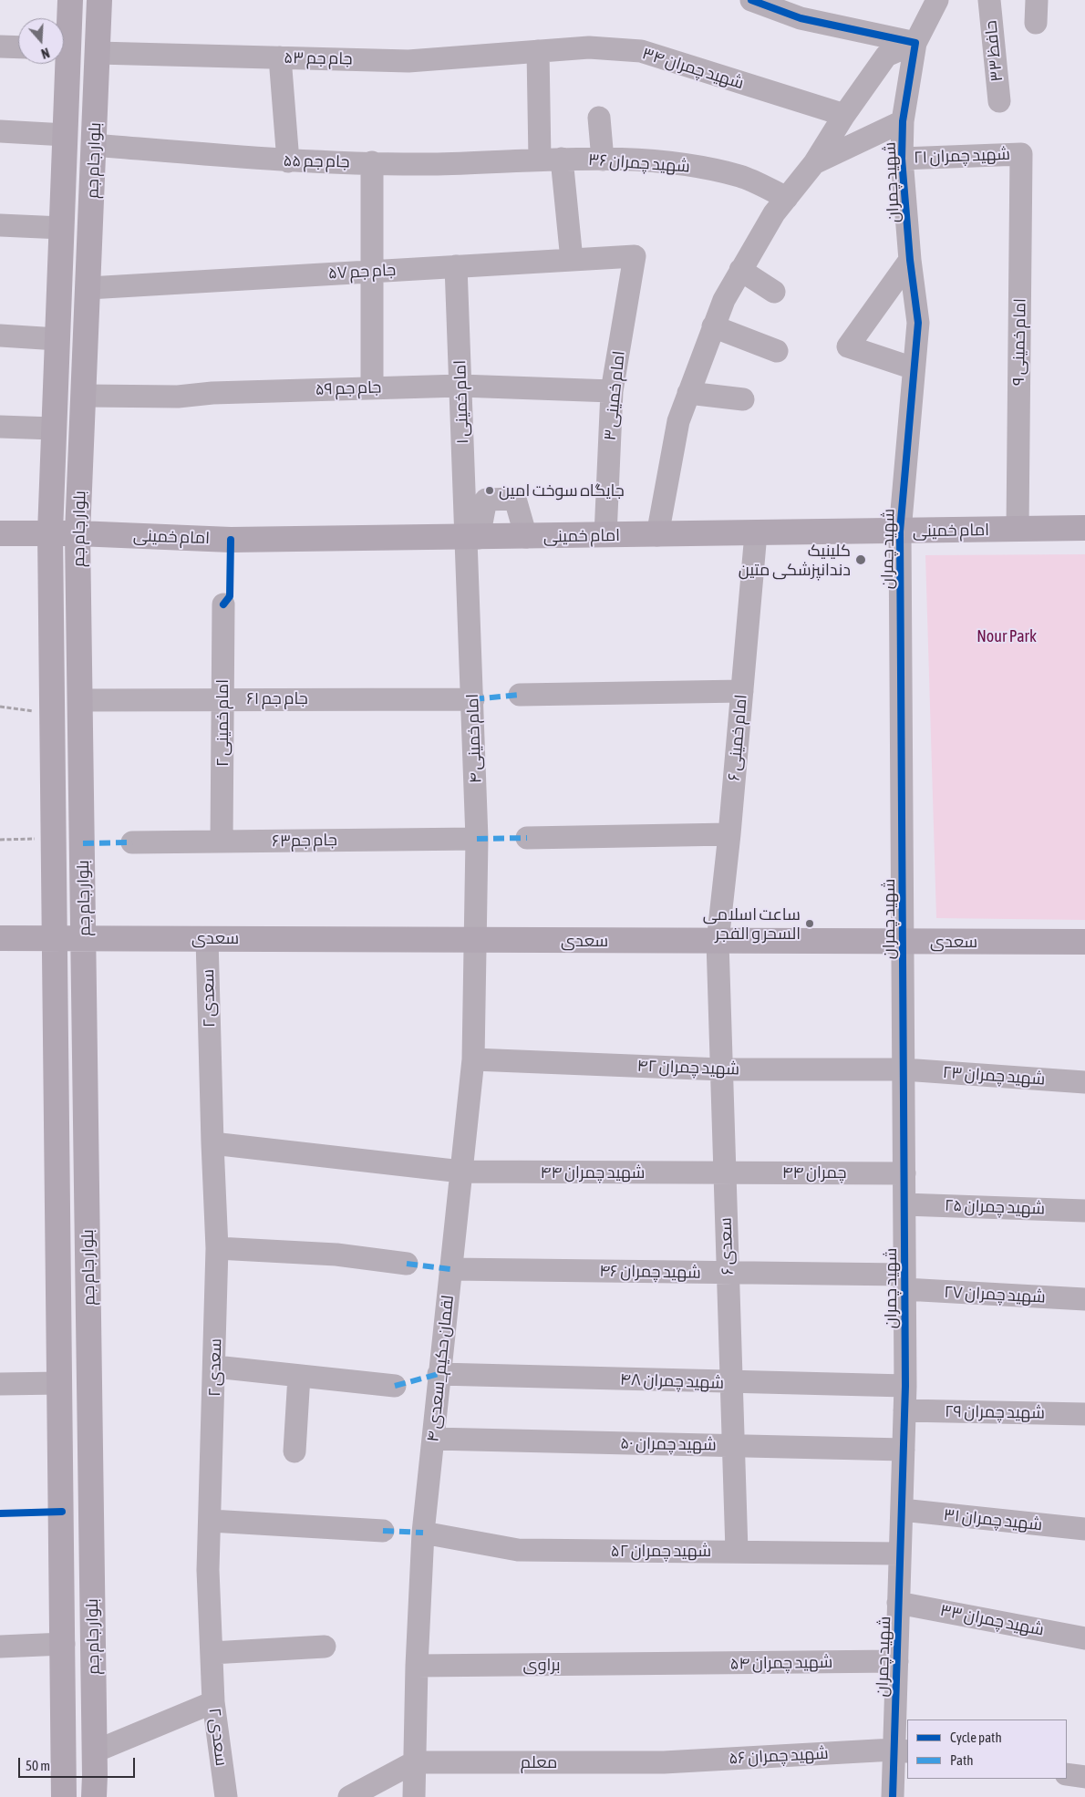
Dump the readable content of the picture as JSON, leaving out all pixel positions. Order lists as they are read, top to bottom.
{
  "streets": {
    "main road": ["بلوار جام جم", "امام خمینی", "سعدی"],
    "street": [
      "حافظ ۳۳",
      "جام جم ۵۳",
      "شهید چمران ۳۴",
      "شهید چمران ۲۱",
      "جام جم ۵۵",
      "شهید چمران ۳۶",
      "شهید چمران",
      "جام جم ۵۷",
      "امام خمینی ۹",
      "جام جم ۵۹",
      "امام خمینی ۳",
      "امام خمینی ۱",
      "جام جم ۶۱",
      "امام خمینی ۲",
      "امام خمینی ۶",
      "امام خمینی ۴",
      "جام جم۶۳",
      "سعدی ۲",
      "شهید چمران ۴۲",
      "شهید چمران ۲۳",
      "شهید چمران ۴۴",
      "چمران ۴۴",
      "شهید چمران ۲۵",
      "سعدی ۶",
      "شهید چمران ۴۶",
      "شهید چمران ۲۷",
      "لقمان حکیم_سعدی ۴",
      "شهید چمران ۴۸",
      "شهید چمران ۲۹",
      "شهید چمران ۵۰",
      "شهید چمران ۳۱",
      "شهید چمران ۵۲",
      "شهید چمران ۳۳",
      "شهید چمران ۵۴",
      "براوی",
      "شهید چمران ۵۶",
      "معلم"
    ]
  },
  "crossings": [
    ["جام جم ۵۳", "شهید چمران ۳۴"],
    ["جام جم ۵۳", "بلوار جام جم"],
    ["شهید چمران ۲۱", "شهید چمران"],
    ["شهید چمران ۲۱", "امام خمینی ۹"],
    ["بلوار جام جم", "جام جم ۵۵"],
    ["بلوار جام جم", "جام جم ۵۷"],
    ["بلوار جام جم", "جام جم ۵۹"],
    ["بلوار جام جم", "امام خمینی"],
    ["بلوار جام جم", "جام جم ۶۱"],
    ["بلوار جام جم", "سعدی"],
    ["جام جم ۵۵", "شهید چمران ۳۶"],
    ["شهید چمران", "امام خمینی"],
    ["شهید چمران", "سعدی"],
    ["شهید چمران", "شهید چمران ۴۲"],
    ["شهید چمران", "شهید چمران ۲۳"],
    ["شهید چمران", "چمران ۴۴"],
    ["شهید چمران", "شهید چمران ۲۵"],
    ["شهید چمران", "شهید چمران ۴۶"],
    ["شهید چمران", "شهید چمران ۲۷"],
    ["شهید چمران", "شهید چمران ۴۸"],
    ["شهید چمران", "شهید چمران ۲۹"],
    ["شهید چمران", "شهید چمران ۵۰"],
    ["شهید چمران", "شهید چمران ۳۱"],
    ["شهید چمران", "شهید چمران ۵۲"],
    ["شهید چمران", "شهید چمران ۳۳"],
    ["شهید چمران", "شهید چمران ۵۴"],
    ["شهید چمران", "شهید چمران ۵۶"],
    ["جام جم ۵۷", "امام خمینی ۳"],
    ["جام جم ۵۷", "امام خمینی ۱"],
    ["امام خمینی ۹", "امام خمینی"],
    ["جام جم ۵۹", "امام خمینی ۳"],
    ["جام جم ۵۹", "امام خمینی ۱"],
    ["امام خمینی ۳", "امام خمینی"],
    ["امام خمینی ۱", "امام خمینی"],
    ["امام خمینی ۱", "امام خمینی ۴"],
    ["امام خمینی", "امام خمینی ۶"],
    ["امام خمینی", "امام خمینی ۴"],
    ["جام جم ۶۱", "امام خمینی ۲"],
    ["جام جم ۶۱", "امام خمینی ۴"],
    ["امام خمینی ۲", "جام جم۶۳"],
    ["امام خمینی ۶", "سعدی"],
    ["امام خمینی ۶", "سعدی ۶"],
    ["امام خمینی ۴", "جام جم۶۳"],
    ["امام خمینی ۴", "سعدی"],
    ["امام خمینی ۴", "لقمان حکیم_سعدی ۴"],
    ["سعدی", "سعدی ۲"],
    ["سعدی", "سعدی ۶"],
    ["سعدی", "لقمان حکیم_سعدی ۴"],
    ["سعدی ۲", "شهید چمران ۴۴"],
    ["شهید چمران ۴۲", "شهید چمران ۲۳"],
    ["شهید چمران ۴۲", "سعدی ۶"],
    ["شهید چمران ۴۲", "لقمان حکیم_سعدی ۴"],
    ["شهید چمران ۴۴", "چمران ۴۴"],
    ["شهید چمران ۴۴", "سعدی ۶"],
    ["شهید چمران ۴۴", "لقمان حکیم_سعدی ۴"],
    ["چمران ۴۴", "سعدی ۶"],
    ["سعدی ۶", "شهید چمران ۴۶"],
    ["سعدی ۶", "شهید چمران ۴۸"],
    ["سعدی ۶", "شهید چمران ۵۰"],
    ["سعدی ۶", "شهید چمران ۵۲"],
    ["شهید چمران ۴۶", "شهید چمران ۲۷"],
    ["شهید چمران ۴۶", "لقمان حکیم_سعدی ۴"],
    ["لقمان حکیم_سعدی ۴", "شهید چمران ۴۸"],
    ["لقمان حکیم_سعدی ۴", "شهید چمران ۵۰"],
    ["لقمان حکیم_سعدی ۴", "شهید چمران ۵۲"],
    ["لقمان حکیم_سعدی ۴", "براوی"],
    ["لقمان حکیم_سعدی ۴", "معلم"],
    ["شهید چمران ۵۴", "براوی"],
    ["شهید چمران ۵۶", "معلم"]
  ],
  "parks": ["Nour Park"],
  "places": ["جایگاه سوخت امین", "کلینیک دندانپزشکی متین", "ساعت اسلامی السحر و الفجر"],
  "legend": ["Cycle path", "Path"],
  "scale_bar": "50 m",
  "north": "bottom"
}
